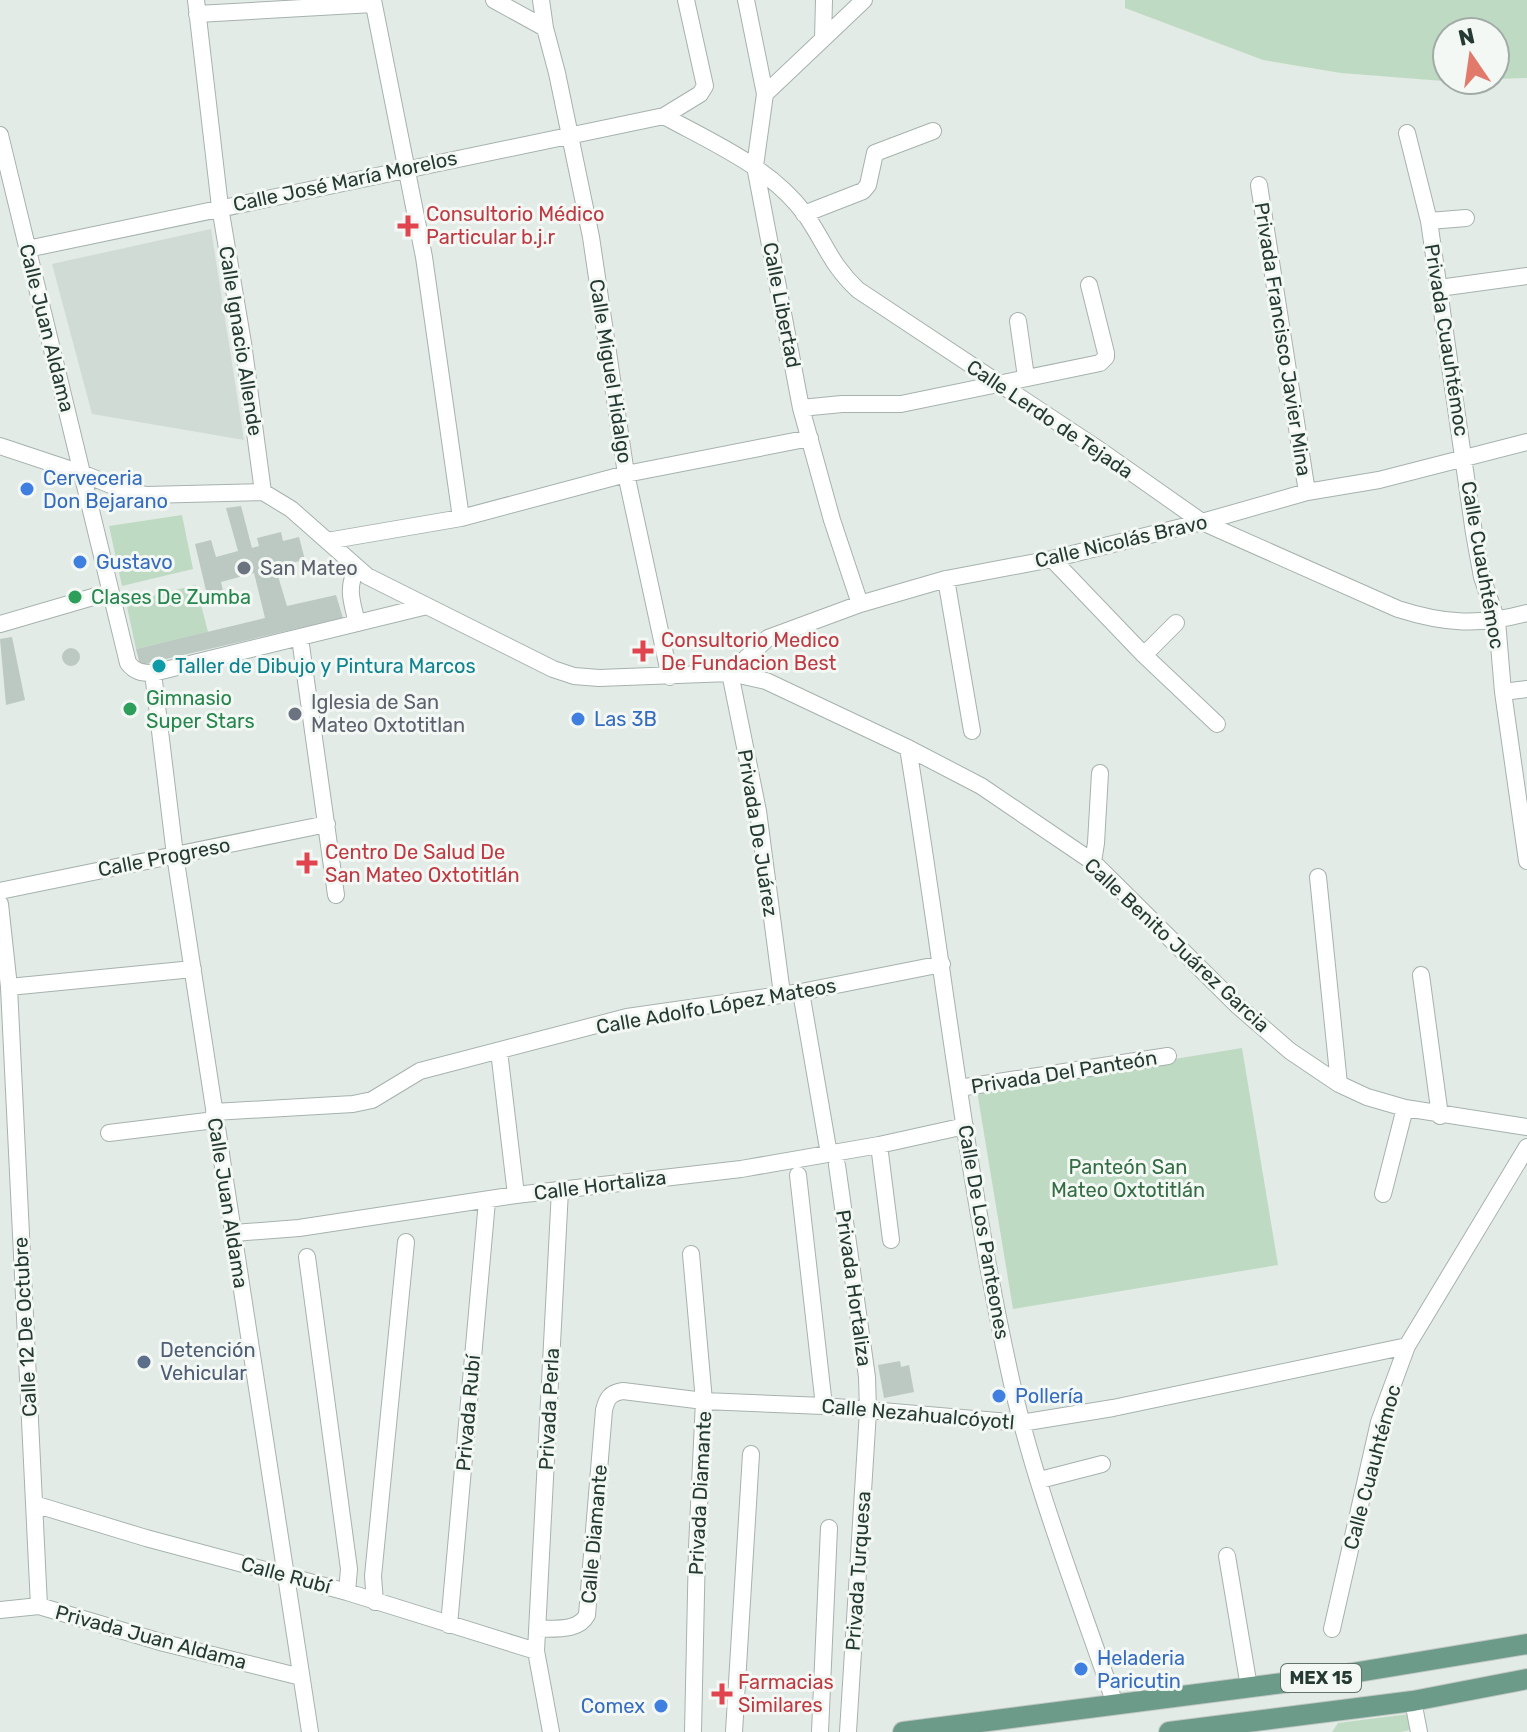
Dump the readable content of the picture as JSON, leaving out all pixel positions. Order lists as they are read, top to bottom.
{
  "streets": {
    "main road": ["MEX 15"],
    "street": [
      "Calle José María Morelos",
      "Calle Libertad",
      "Calle Juan Aldama",
      "Privada Francisco Javier Mina",
      "Privada Cuauhtémoc",
      "Calle Ignacio Allende",
      "Calle Miguel Hidalgo",
      "Calle Lerdo de Tejada",
      "Calle Nicolás Bravo",
      "Calle Cuauhtémoc",
      "Privada De Juárez",
      "Calle Progreso",
      "Calle Benito Juárez Garcia",
      "Calle Adolfo López Mateos",
      "Privada Del Panteón",
      "Calle Hortaliza",
      "Calle De Los Panteones",
      "Privada Hortaliza",
      "Calle 12 De Octubre",
      "Privada Perla",
      "Privada Rubí",
      "Calle Nezahualcóyotl",
      "Privada Diamante",
      "Calle Diamante",
      "Privada Turquesa",
      "Calle Rubí",
      "Privada Juan Aldama"
    ]
  },
  "crossings": [
    ["Calle José María Morelos", "Calle Juan Aldama"],
    ["Calle José María Morelos", "Calle Ignacio Allende"],
    ["Calle José María Morelos", "Calle Miguel Hidalgo"],
    ["Calle José María Morelos", "Calle Lerdo de Tejada"],
    ["Calle Libertad", "Calle Lerdo de Tejada"],
    ["Calle Libertad", "Calle Nicolás Bravo"],
    ["Calle Juan Aldama", "Calle Progreso"],
    ["Calle Juan Aldama", "Calle Adolfo López Mateos"],
    ["Calle Juan Aldama", "Calle Hortaliza"],
    ["Calle Juan Aldama", "Calle Rubí"],
    ["Calle Juan Aldama", "Privada Juan Aldama"],
    ["Privada Francisco Javier Mina", "Calle Nicolás Bravo"],
    ["Privada Cuauhtémoc", "Calle Nicolás Bravo"],
    ["Privada Cuauhtémoc", "Calle Cuauhtémoc"],
    ["Calle Ignacio Allende", "Calle Benito Juárez Garcia"],
    ["Calle Miguel Hidalgo", "Calle Benito Juárez Garcia"],
    ["Calle Lerdo de Tejada", "Calle Nicolás Bravo"],
    ["Calle Lerdo de Tejada", "Calle Cuauhtémoc"],
    ["Calle Nicolás Bravo", "Calle Cuauhtémoc"],
    ["Calle Nicolás Bravo", "Privada De Juárez"],
    ["Calle Nicolás Bravo", "Calle Benito Juárez Garcia"],
    ["Calle Cuauhtémoc", "Calle Nezahualcóyotl"],
    ["Privada De Juárez", "Calle Benito Juárez Garcia"],
    ["Privada De Juárez", "Calle Adolfo López Mateos"],
    ["Calle Benito Juárez Garcia", "Calle De Los Panteones"],
    ["Calle Adolfo López Mateos", "Calle De Los Panteones"],
    ["Calle Adolfo López Mateos", "Privada Hortaliza"],
    ["Privada Del Panteón", "Calle De Los Panteones"],
    ["Calle Hortaliza", "Calle De Los Panteones"],
    ["Calle Hortaliza", "Privada Hortaliza"],
    ["Calle Hortaliza", "Privada Perla"],
    ["Calle Hortaliza", "Privada Rubí"],
    ["Calle De Los Panteones", "Calle Nezahualcóyotl"],
    ["Calle De Los Panteones", "MEX 15"],
    ["Privada Hortaliza", "Calle Nezahualcóyotl"],
    ["Privada Hortaliza", "Privada Turquesa"],
    ["Calle 12 De Octubre", "Calle Rubí"],
    ["Calle 12 De Octubre", "Privada Juan Aldama"],
    ["Privada Perla", "Calle Diamante"],
    ["Privada Rubí", "Calle Rubí"],
    ["Calle Nezahualcóyotl", "Privada Diamante"],
    ["Calle Nezahualcóyotl", "Calle Diamante"],
    ["Calle Nezahualcóyotl", "Privada Turquesa"]
  ],
  "parks": ["Panteón San Mateo Oxtotitlán"],
  "places": {
    "health": [
      "Consultorio Médico Particular b.j.r",
      "Consultorio Medico De Fundacion Best",
      "Centro De Salud De San Mateo Oxtotitlán",
      "Farmacias Similares"
    ],
    "other": [
      "Cerveceria Don Bejarano",
      "Gustavo",
      "San Mateo",
      "Clases De Zumba",
      "Taller de Dibujo y Pintura Marcos",
      "Gimnasio Super Stars",
      "Iglesia de San Mateo Oxtotitlan",
      "Las 3B",
      "Detención Vehicular",
      "Pollería",
      "Heladeria Paricutin",
      "Comex"
    ]
  },
  "north": "top"
}
